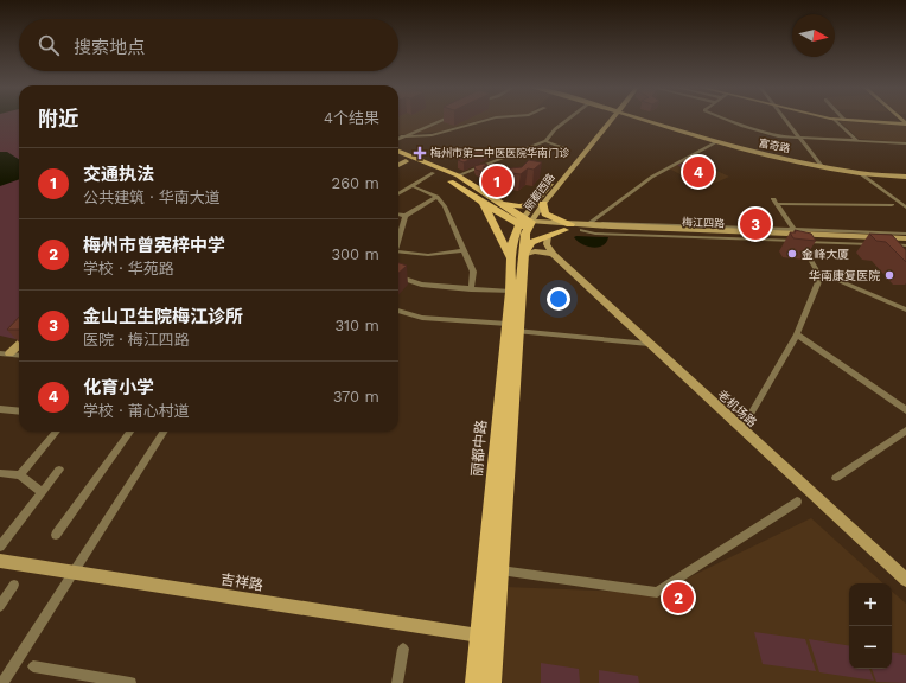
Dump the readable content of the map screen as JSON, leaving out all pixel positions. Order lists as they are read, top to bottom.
{
  "streets": {
    "main road": ["丽都中路"],
    "street": [
      "富奇路",
      "丽都西路",
      "梅江四路",
      "老机场路",
      "吉祥路"
    ]
  },
  "crossings": [
    ["丽都西路", "梅江四路"],
    ["丽都西路", "丽都中路"],
    ["梅江四路", "丽都中路"],
    ["丽都中路", "吉祥路"]
  ],
  "places": {
    "health": ["梅州市第二中医医院华南门诊"],
    "other": ["金峰大厦", "华南康复医院"]
  },
  "north": "right",
  "page": {
    "search": "搜索地点",
    "heading": ["附近", "4个结果"],
    "list": [
      {
        "mark": "1",
        "name": "交通执法",
        "note": "公共建筑 · 华南大道",
        "value": "260 m"
      },
      {
        "mark": "2",
        "name": "梅州市曾宪梓中学",
        "note": "学校 · 华苑路",
        "value": "300 m"
      },
      {
        "mark": "3",
        "name": "金山卫生院梅江诊所",
        "note": "医院 · 梅江四路",
        "value": "310 m"
      },
      {
        "mark": "4",
        "name": "化育小学",
        "note": "学校 · 莆心村道",
        "value": "370 m"
      }
    ],
    "pins": [
      "4",
      "1",
      "3",
      "2"
    ],
    "map_buttons": ["+", "−"]
  }
}
